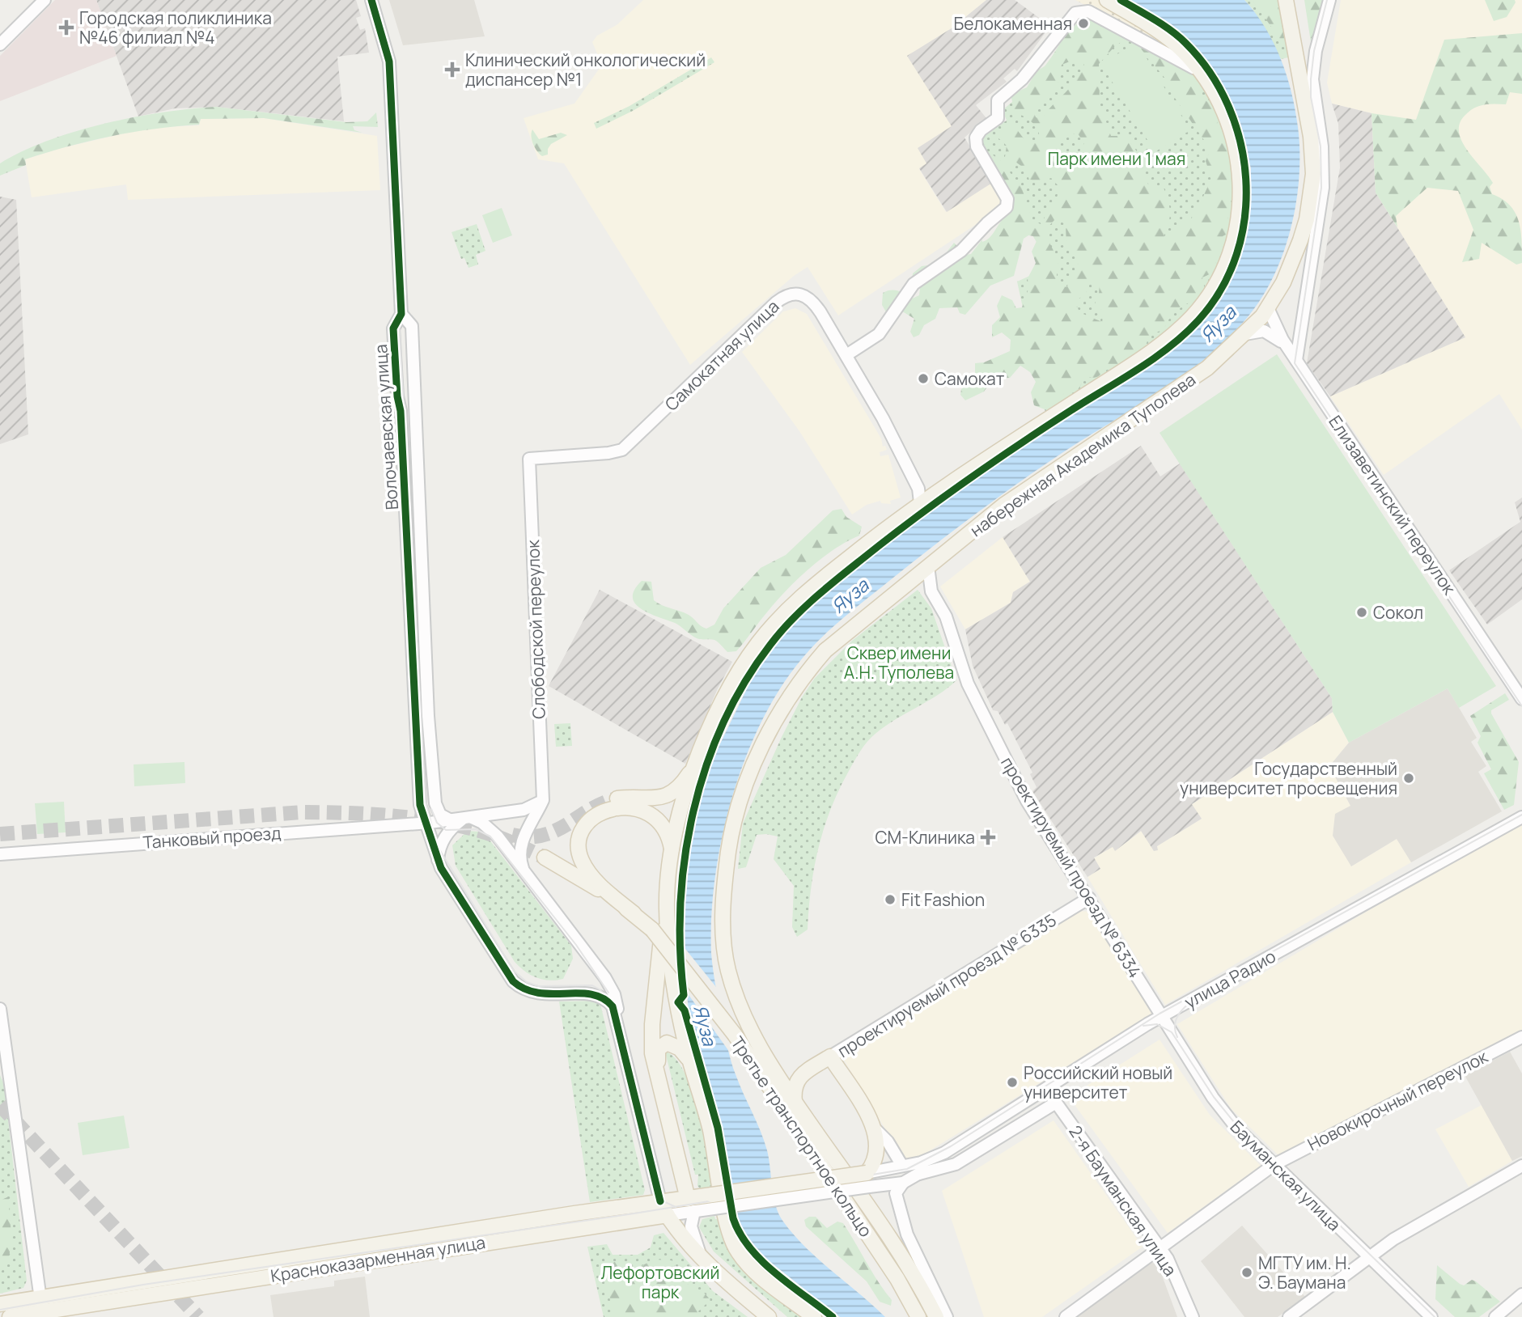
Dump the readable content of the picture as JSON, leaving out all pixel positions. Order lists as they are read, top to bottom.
{
  "streets": {
    "main road": [
      "набережная Академика Туполева",
      "проектируемый проезд № 6335",
      "Третье транспортное кольцо",
      "Красноказарменная улица"
    ],
    "street": [
      "Самокатная улица",
      "Волочаевская улица",
      "Елизаветинский переулок",
      "Слободской переулок",
      "Танковый проезд",
      "проектируемый проезд № 6334",
      "улица Радио",
      "Новокирочный переулок",
      "Бауманская улица",
      "2-я Бауманская улица"
    ]
  },
  "crossings": [
    ["Самокатная улица", "Слободской переулок"],
    ["Волочаевская улица", "Танковый проезд"],
    ["Волочаевская улица", "Красноказарменная улица"],
    ["набережная Академика Туполева", "Елизаветинский переулок"],
    ["набережная Академика Туполева", "проектируемый проезд № 6334"],
    ["проектируемый проезд № 6334", "улица Радио"],
    ["проектируемый проезд № 6334", "проектируемый проезд № 6335"],
    ["проектируемый проезд № 6334", "Бауманская улица"],
    ["улица Радио", "Бауманская улица"],
    ["улица Радио", "2-я Бауманская улица"],
    ["улица Радио", "Красноказарменная улица"],
    ["Новокирочный переулок", "Бауманская улица"],
    ["Новокирочный переулок", "2-я Бауманская улица"]
  ],
  "water": ["Яуза"],
  "parks": ["Парк имени 1 мая", "Сквер имени А.Н. Туполева", "Лефортовский парк"],
  "places": {
    "other": [
      "Белокаменная",
      "Самокат",
      "Сокол",
      "Государственный университет просвещения",
      "Fit Fashion",
      "Российский новый университет",
      "МГТУ им. Н. Э. Баумана"
    ],
    "health": ["Городская поликлиника №46 филиал №4", "Клинический онкологический диспансер №1", "СМ-Клиника"]
  }
}
